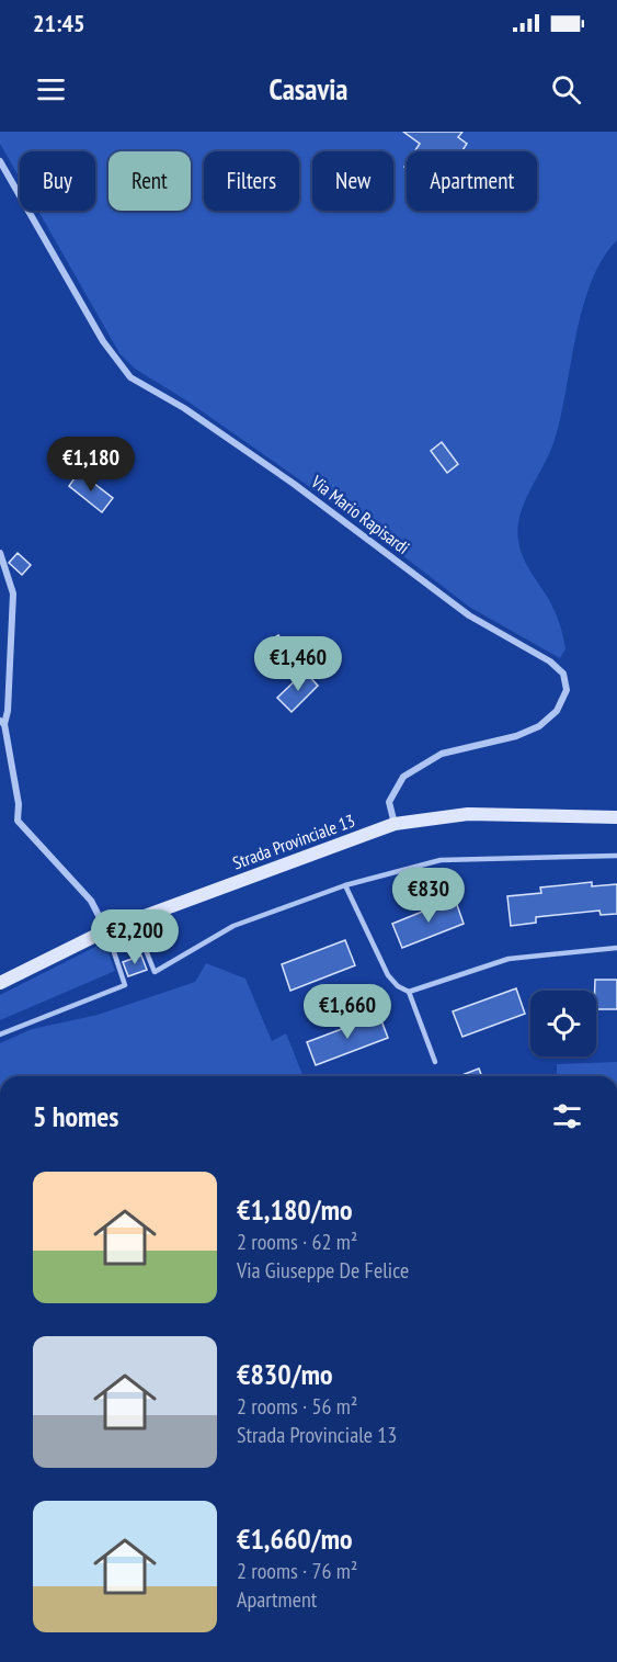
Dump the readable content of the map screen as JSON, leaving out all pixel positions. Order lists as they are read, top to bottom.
{
  "streets": {
    "main road": ["Strada Provinciale 13"],
    "street": ["Via Mario Rapisardi"]
  },
  "crossings": [
    ["Via Mario Rapisardi", "Strada Provinciale 13"]
  ],
  "page": {
    "status": "21:45",
    "header": "Casavia",
    "chip": [
      "Buy",
      "Rent",
      "Filters",
      "New",
      "Apartment"
    ],
    "price": [
      "€1,180",
      "€1,460",
      "€830",
      "€2,200",
      "€1,660"
    ],
    "heading": "5 homes",
    "list": [
      {
        "name": "€1,180/mo",
        "note": "2 rooms · 62 m² · Via Giuseppe De Felice"
      },
      {
        "name": "€830/mo",
        "note": "2 rooms · 56 m² · Strada Provinciale 13"
      },
      {
        "name": "€1,660/mo",
        "note": "2 rooms · 76 m² · Apartment"
      }
    ]
  }
}
